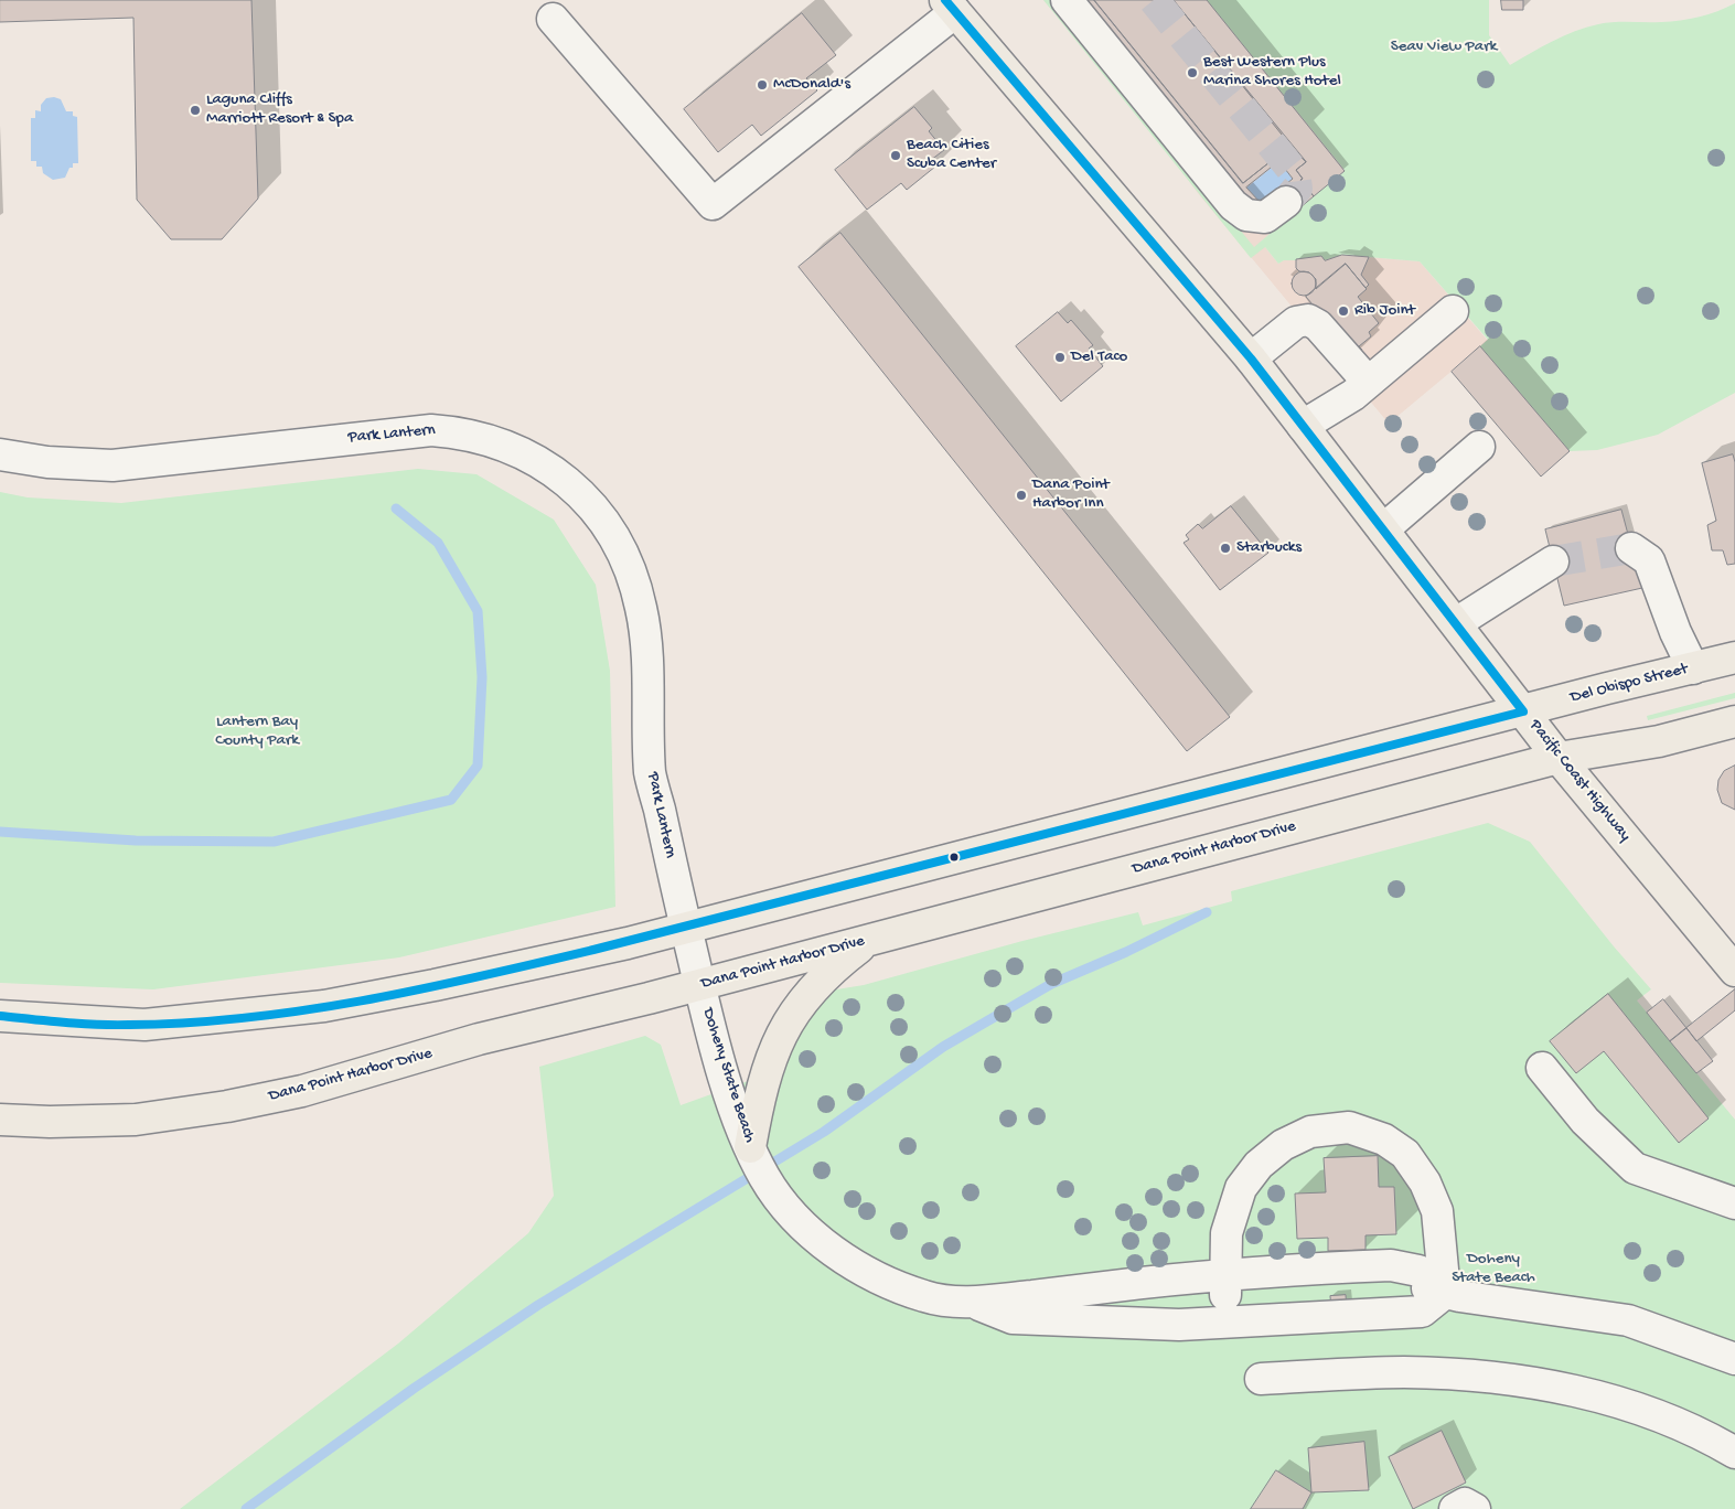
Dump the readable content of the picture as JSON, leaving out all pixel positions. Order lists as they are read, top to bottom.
{
  "streets": {
    "main road": ["Del Obispo Street", "Pacific Coast Highway", "Dana Point Harbor Drive"],
    "street": ["Park Lantern", "Doheny State Beach"]
  },
  "crossings": [
    ["Park Lantern", "Dana Point Harbor Drive"],
    ["Park Lantern", "Doheny State Beach"],
    ["Del Obispo Street", "Pacific Coast Highway"],
    ["Pacific Coast Highway", "Dana Point Harbor Drive"],
    ["Dana Point Harbor Drive", "Doheny State Beach"]
  ],
  "parks": ["Seav View Park", "Lantern Bay County Park", "Doheny State Beach"],
  "places": [
    "Best Western Plus Marina Shores Hotel",
    "McDonald's",
    "Laguna Cliffs Marriott Resort & Spa",
    "Beach Cities Scuba Center",
    "Rib Joint",
    "Del Taco",
    "Dana Point Harbor Inn",
    "Starbucks"
  ]
}
